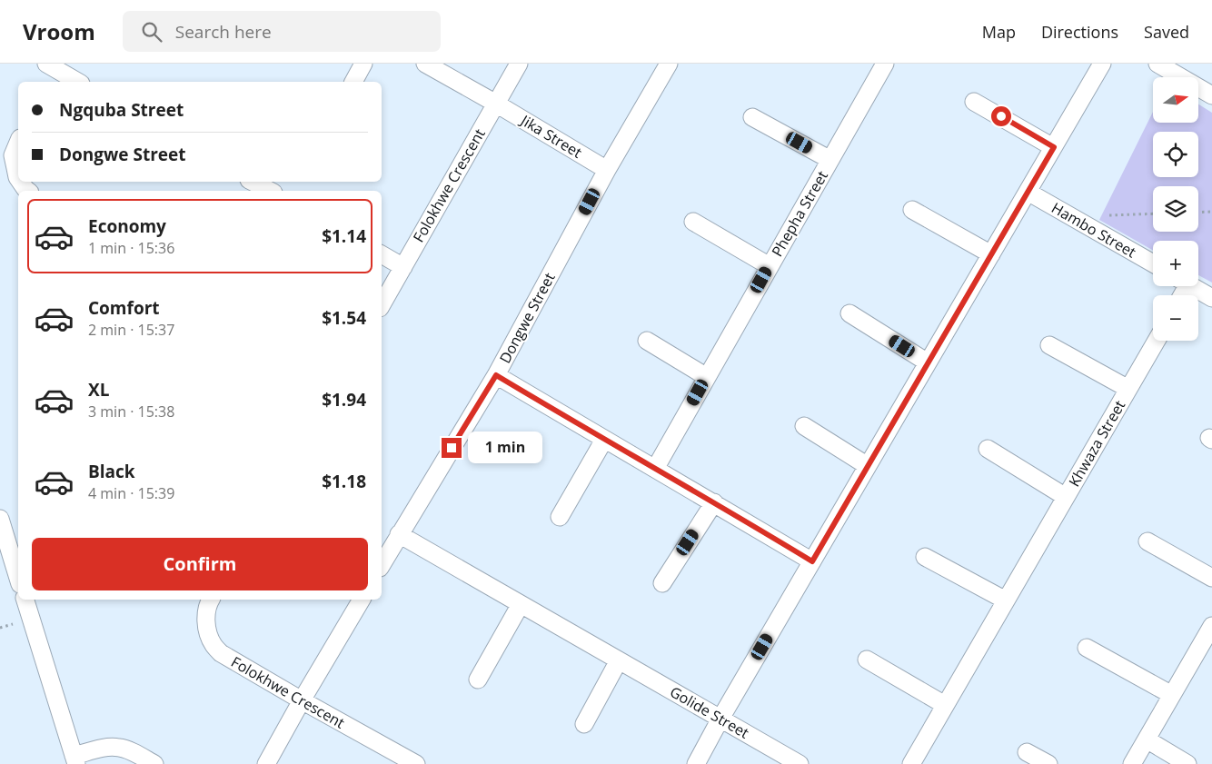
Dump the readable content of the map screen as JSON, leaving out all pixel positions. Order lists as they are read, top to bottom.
{
  "streets": {
    "street": [
      "Jika Street",
      "Folokhwe Crescent",
      "Phepha Street",
      "Hambo Street",
      "Dongwe Street",
      "Khwaza Street",
      "Golide Street"
    ]
  },
  "crossings": [
    ["Jika Street", "Folokhwe Crescent"],
    ["Jika Street", "Dongwe Street"],
    ["Dongwe Street", "Golide Street"]
  ],
  "north": "right",
  "page": {
    "header": "Vroom",
    "search": "Search here",
    "nav": ["Map", "Directions", "Saved"],
    "map_buttons": ["+", "−"],
    "banner": ["Ngquba Street", "Dongwe Street"],
    "list": [
      {
        "name": "Economy",
        "note": "1 min · 15:36",
        "value": "$1.14"
      },
      {
        "name": "Comfort",
        "note": "2 min · 15:37",
        "value": "$1.54"
      },
      {
        "name": "XL",
        "note": "3 min · 15:38",
        "value": "$1.94"
      },
      {
        "name": "Black",
        "note": "4 min · 15:39",
        "value": "$1.18"
      }
    ],
    "bubble": "1 min",
    "buttons": "Confirm"
  }
}
